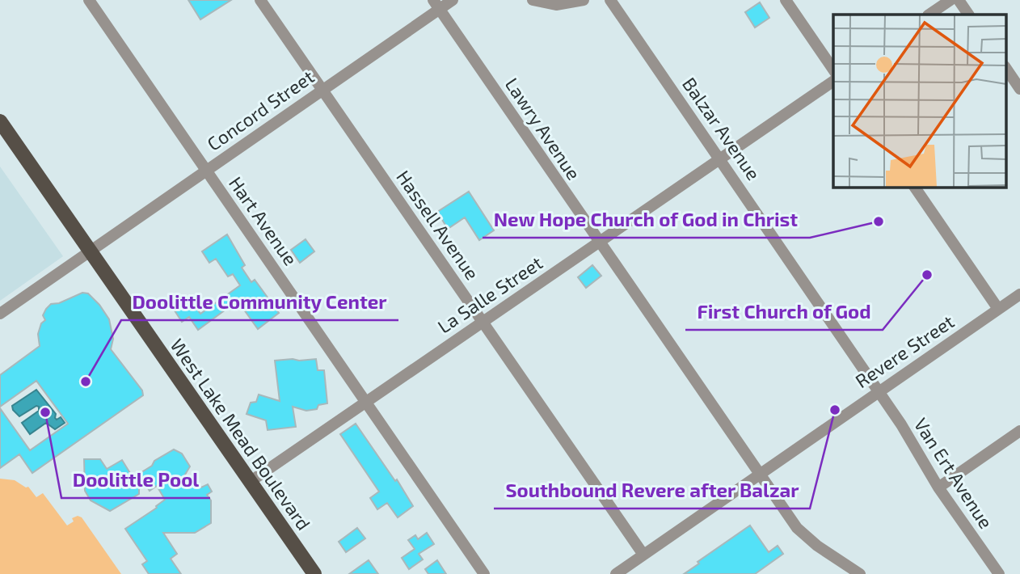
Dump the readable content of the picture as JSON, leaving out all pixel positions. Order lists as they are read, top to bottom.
{
  "streets": {
    "main road": ["West Lake Mead Boulevard"],
    "street": [
      "Concord Street",
      "Lawry Avenue",
      "Balzar Avenue",
      "Hart Avenue",
      "Hassell Avenue",
      "La Salle Street",
      "Revere Street",
      "Van Ert Avenue"
    ]
  },
  "crossings": [
    ["Concord Street", "Lawry Avenue"],
    ["Concord Street", "Hart Avenue"],
    ["Concord Street", "Hassell Avenue"],
    ["Concord Street", "West Lake Mead Boulevard"],
    ["Lawry Avenue", "La Salle Street"],
    ["Lawry Avenue", "Revere Street"],
    ["Balzar Avenue", "La Salle Street"],
    ["Balzar Avenue", "Revere Street"],
    ["Balzar Avenue", "Van Ert Avenue"],
    ["Hart Avenue", "La Salle Street"],
    ["Hassell Avenue", "La Salle Street"],
    ["Hassell Avenue", "Revere Street"],
    ["La Salle Street", "West Lake Mead Boulevard"],
    ["Revere Street", "Van Ert Avenue"]
  ],
  "places": [
    "New Hope Church of God in Christ",
    "First Church of God",
    "Doolittle Community Center",
    "Southbound Revere after Balzar",
    "Doolittle Pool"
  ]
}
